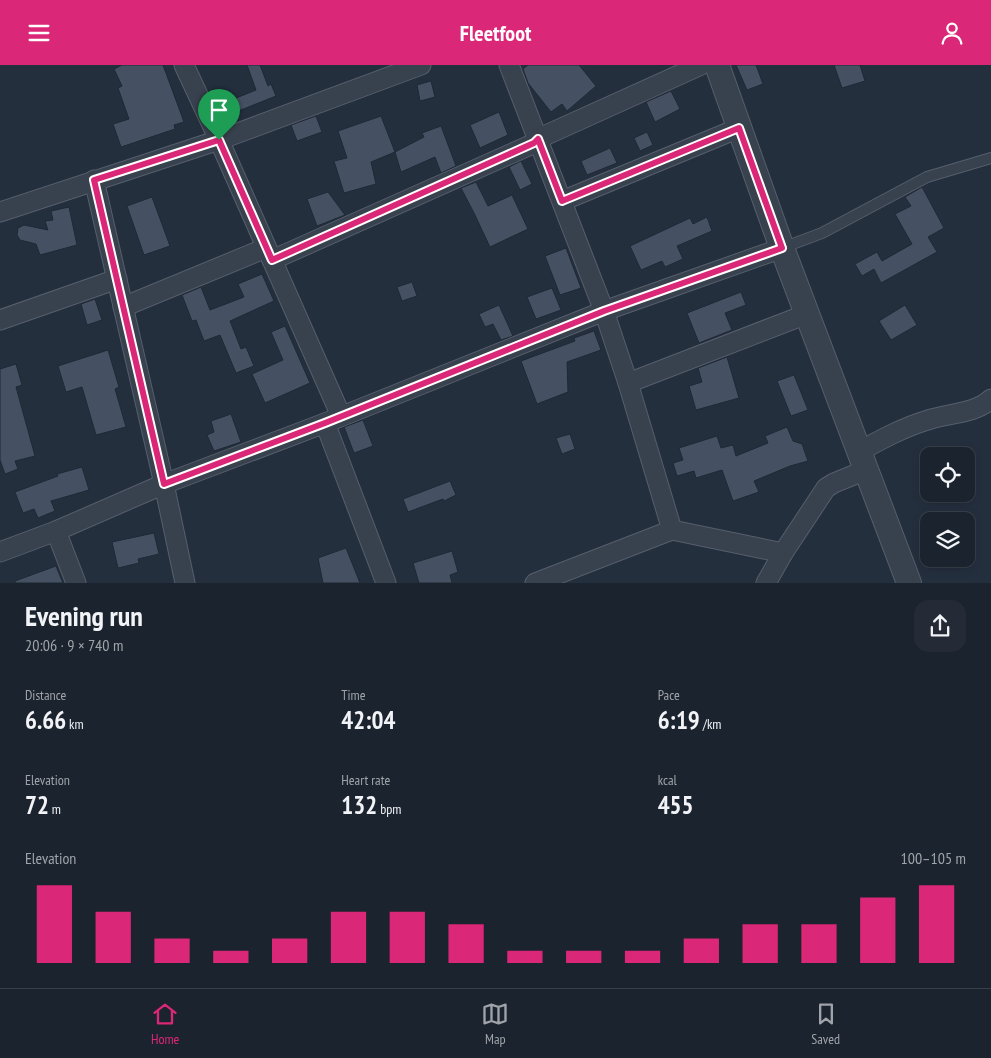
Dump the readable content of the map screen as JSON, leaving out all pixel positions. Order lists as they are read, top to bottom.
{
  "page": {
    "header": "Fleetfoot",
    "heading": ["Evening run", "20:06 · 9 × 740 m"],
    "stats": [
      ["Distance", "6.66 km"],
      ["Time", "42:04"],
      ["Pace", "6:19 /km"],
      ["Elevation", "72 m"],
      ["Heart rate", "132 bpm"],
      ["kcal", "455"]
    ],
    "chart": ["Elevation", "100–105 m"],
    "tabs": ["Home", "Map", "Saved"]
  }
}
